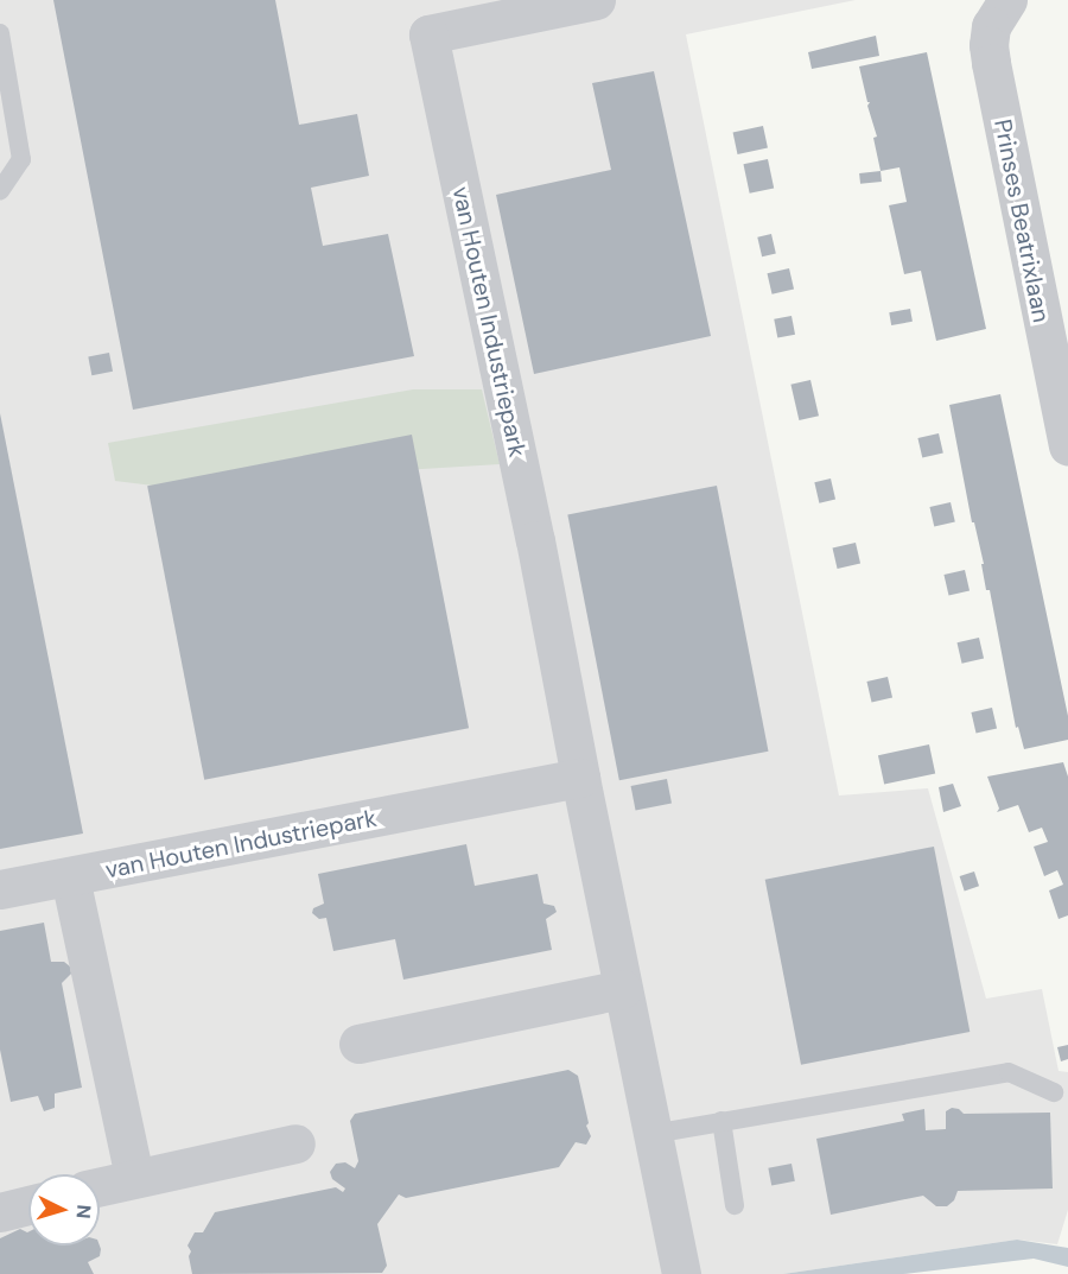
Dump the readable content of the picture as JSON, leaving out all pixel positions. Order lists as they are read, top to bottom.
{
  "streets": {
    "street": ["Prinses Beatrixlaan", "van Houten Industriepark"]
  },
  "north": "right"
}
